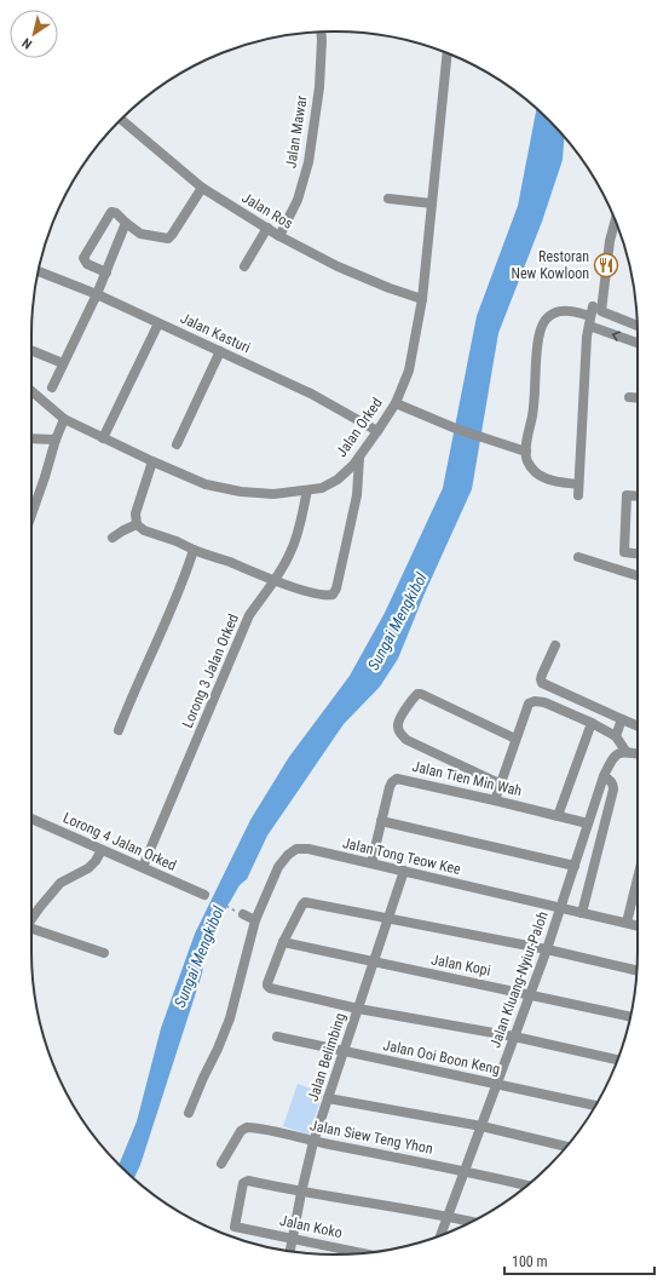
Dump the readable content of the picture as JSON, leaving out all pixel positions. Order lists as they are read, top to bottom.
{
  "streets": {
    "street": [
      "Jalan Mawar",
      "Jalan Ros",
      "Jalan Kasturi",
      "Jalan Orked",
      "Lorong 3 Jalan Orked",
      "Jalan Tien Min Wah",
      "Lorong 4 Jalan Orked",
      "Jalan Tong Teow Kee",
      "Jalan Kopi",
      "Jalan Kluang-Nyiur-Paloh",
      "Jalan Belimbing",
      "Jalan Ooi Boon Keng",
      "Jalan Siew Teng Yhon",
      "Jalan Koko"
    ]
  },
  "crossings": [
    ["Jalan Mawar", "Jalan Ros"],
    ["Jalan Ros", "Jalan Orked"],
    ["Jalan Kasturi", "Jalan Orked"],
    ["Jalan Orked", "Lorong 3 Jalan Orked"],
    ["Lorong 3 Jalan Orked", "Lorong 4 Jalan Orked"],
    ["Jalan Tien Min Wah", "Jalan Tong Teow Kee"],
    ["Jalan Tien Min Wah", "Jalan Kluang-Nyiur-Paloh"],
    ["Jalan Tong Teow Kee", "Jalan Kluang-Nyiur-Paloh"],
    ["Jalan Tong Teow Kee", "Jalan Belimbing"],
    ["Jalan Kopi", "Jalan Kluang-Nyiur-Paloh"],
    ["Jalan Kopi", "Jalan Belimbing"],
    ["Jalan Kluang-Nyiur-Paloh", "Jalan Ooi Boon Keng"],
    ["Jalan Kluang-Nyiur-Paloh", "Jalan Siew Teng Yhon"],
    ["Jalan Belimbing", "Jalan Ooi Boon Keng"],
    ["Jalan Belimbing", "Jalan Siew Teng Yhon"],
    ["Jalan Belimbing", "Jalan Koko"]
  ],
  "water": ["Sungai Mengkibol"],
  "places": {
    "restaurant": ["Restoran New Kowloon"]
  },
  "scale_bar": "100 m",
  "north": "bottom left"
}
